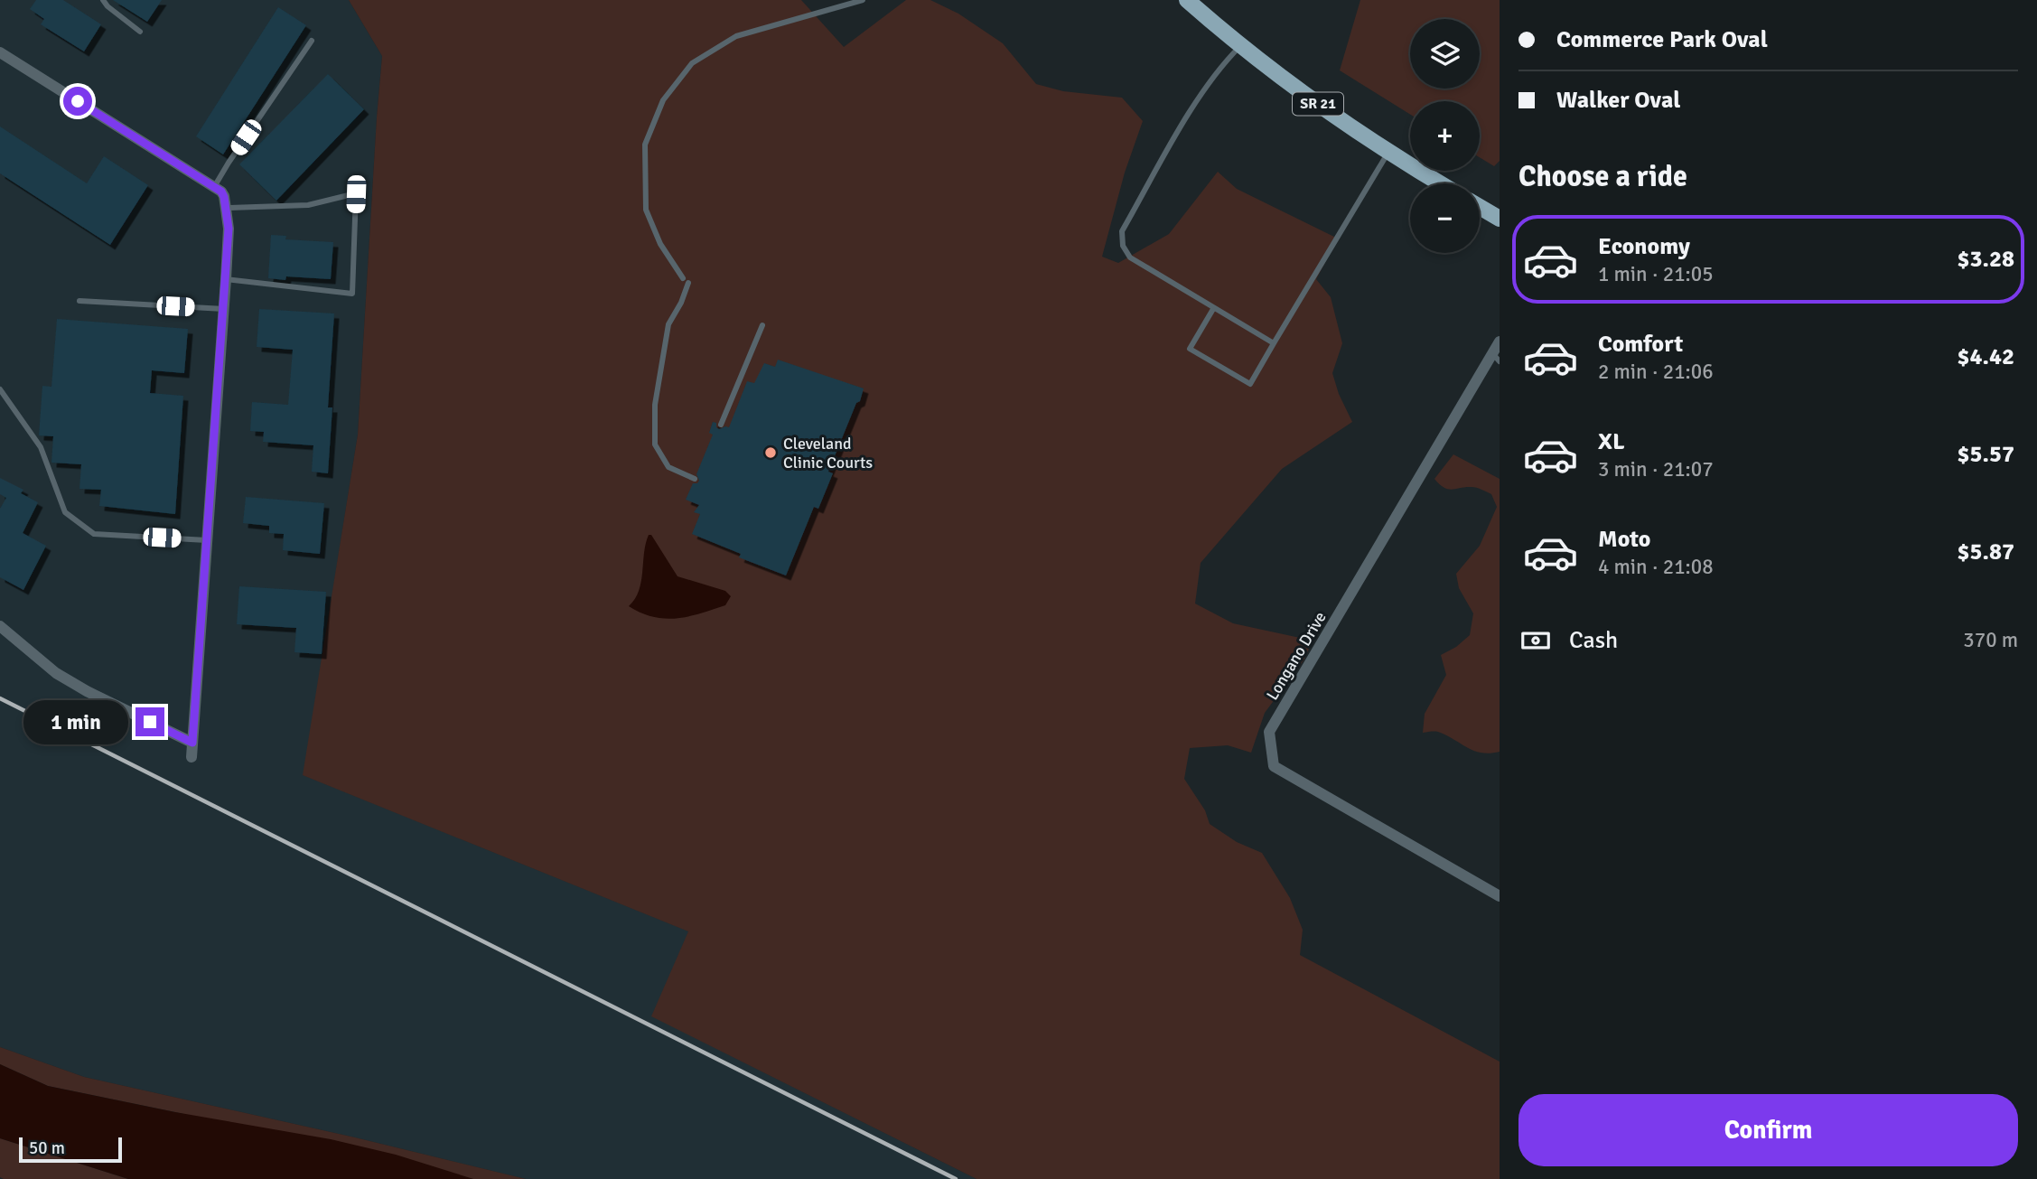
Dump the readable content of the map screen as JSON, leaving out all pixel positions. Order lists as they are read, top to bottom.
{
  "streets": {
    "main road": ["SR 21"],
    "street": ["Longano Drive"]
  },
  "places": ["Cleveland Clinic Courts"],
  "scale_bar": "50 m",
  "page": {
    "banner": ["Commerce Park Oval", "Walker Oval"],
    "map_buttons": ["+", "−"],
    "heading": "Choose a ride",
    "list": [
      {
        "name": "Economy",
        "note": "1 min · 21:05",
        "value": "$3.28"
      },
      {
        "name": "Comfort",
        "note": "2 min · 21:06",
        "value": "$4.42"
      },
      {
        "name": "XL",
        "note": "3 min · 21:07",
        "value": "$5.57"
      },
      {
        "name": "Moto",
        "note": "4 min · 21:08",
        "value": "$5.87"
      }
    ],
    "pay": ["Cash", "370 m"],
    "bubble": "1 min",
    "buttons": "Confirm",
    "scale": "50 m"
  }
}
